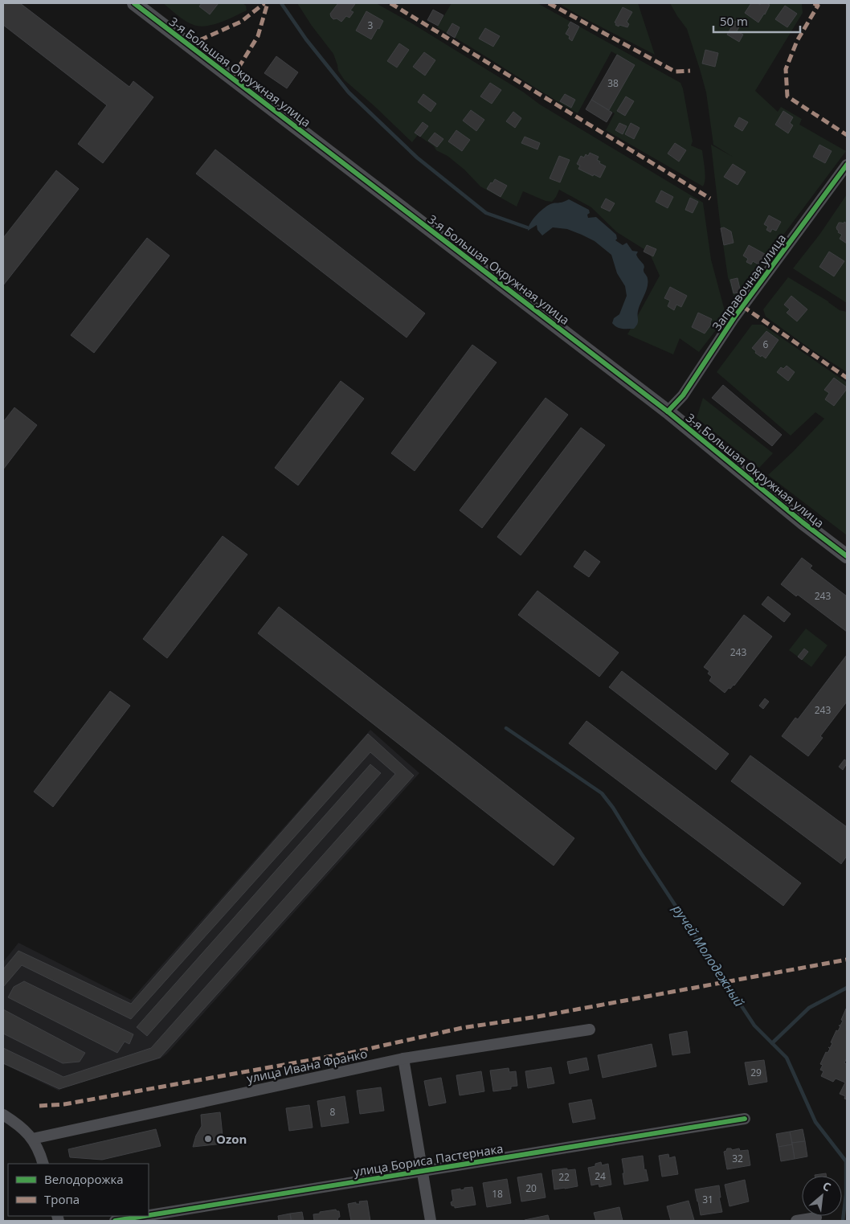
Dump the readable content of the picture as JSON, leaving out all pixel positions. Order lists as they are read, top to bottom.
{
  "streets": {
    "street": [
      "3-я Большая Окружная улица",
      "Заправочная улица",
      "улица Ивана Франко",
      "улица Бориса Пастернака"
    ]
  },
  "crossings": [
    ["3-я Большая Окружная улица", "Заправочная улица"]
  ],
  "water": ["ручей Молодежный"],
  "places": ["Ozon"],
  "house_numbers": [
    "3",
    "38",
    "6",
    "243",
    "243",
    "243",
    "29",
    "8",
    "32",
    "24",
    "22",
    "20",
    "18",
    "31"
  ],
  "legend": ["Велодорожка", "Тропа"],
  "scale_bar": "50 m",
  "north": "top right"
}
